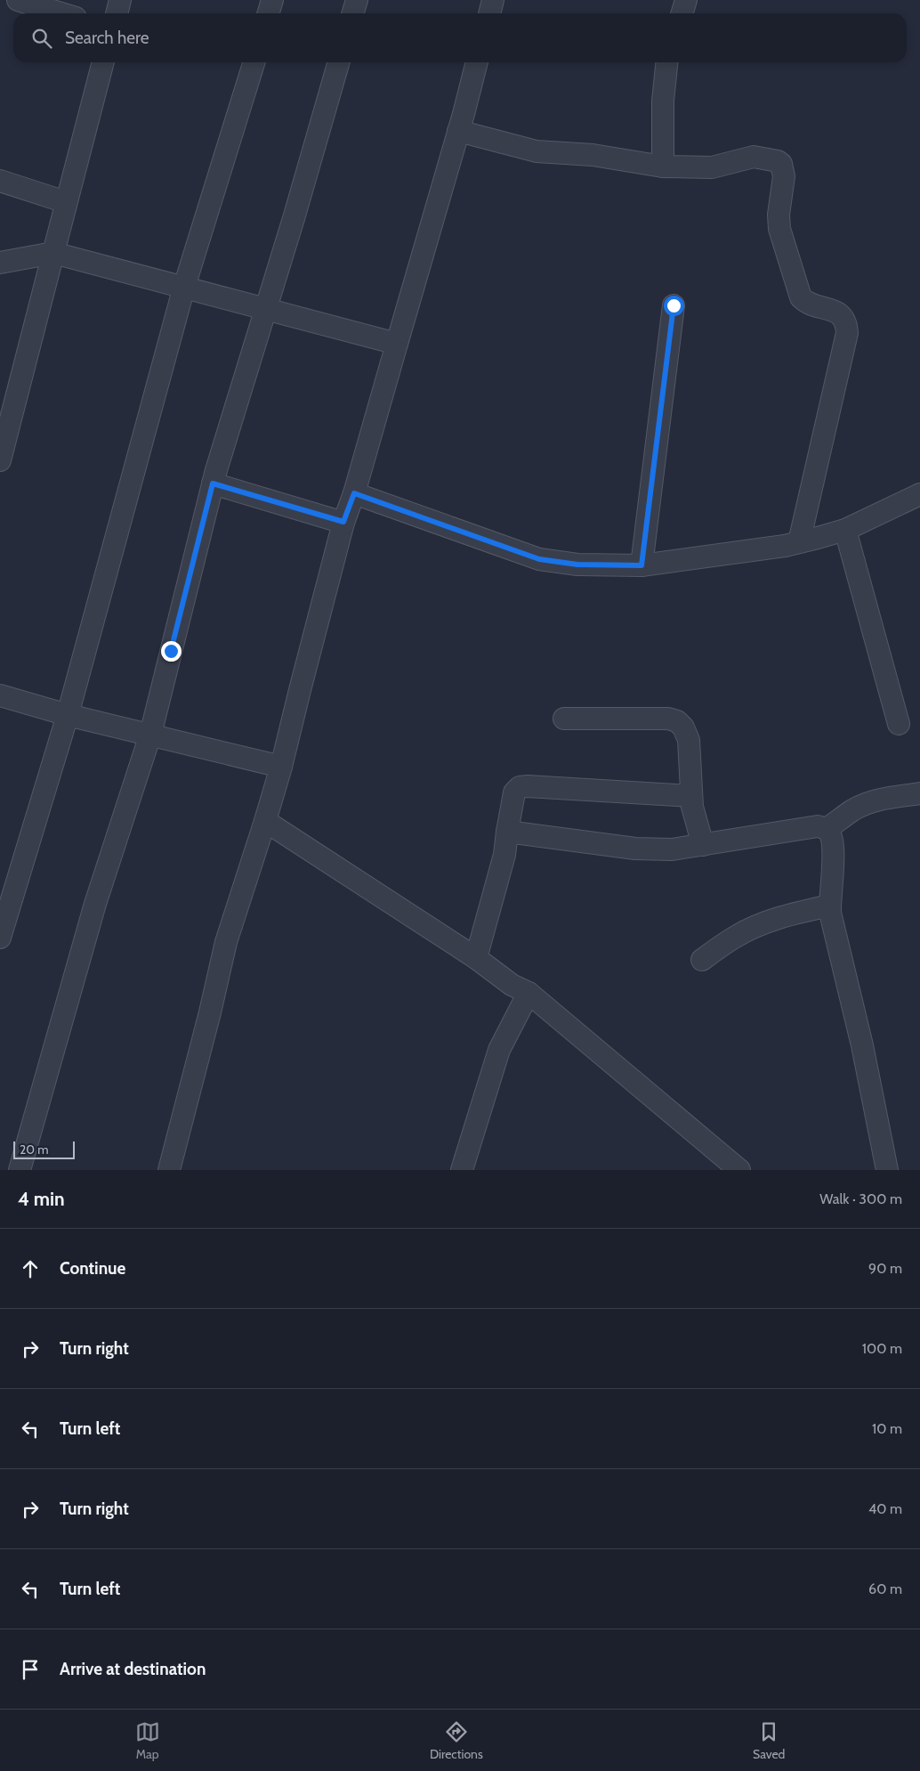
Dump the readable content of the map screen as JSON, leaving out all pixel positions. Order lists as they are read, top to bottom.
{
  "scale_bar": "20 m",
  "page": {
    "search": "Search here",
    "scale": "20 m",
    "heading": ["4 min", "Walk · 300 m"],
    "list": [
      ["Continue", "90 m"],
      ["Turn right", "100 m"],
      ["Turn left", "10 m"],
      ["Turn right", "40 m"],
      ["Turn left", "60 m"],
      "Arrive at destination"
    ],
    "nav": ["Map", "Directions", "Saved"]
  }
}
